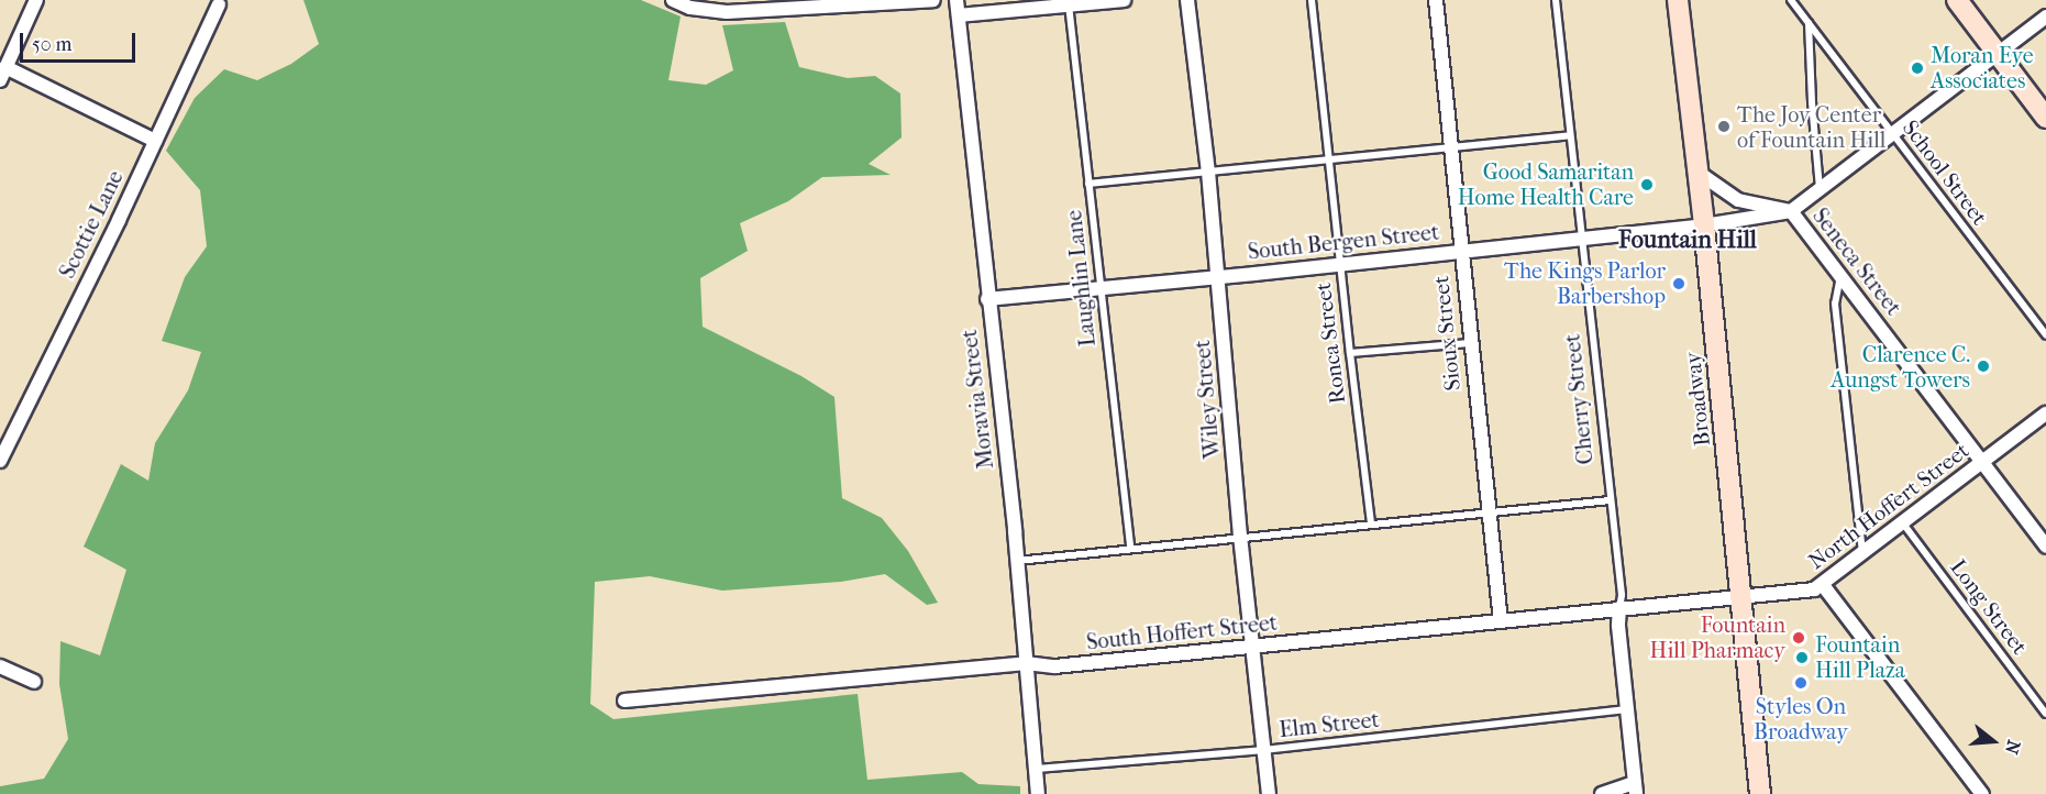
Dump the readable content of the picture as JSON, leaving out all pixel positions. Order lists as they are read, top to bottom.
{
  "streets": {
    "main road": ["Broadway"],
    "street": [
      "Scottie Lane",
      "South Bergen Street",
      "Seneca Street",
      "Sioux Street",
      "Moravia Street",
      "Wiley Street",
      "Cherry Street",
      "North Hoffert Street",
      "South Hoffert Street"
    ],
    "lane": [
      "School Street",
      "Laughlin Lane",
      "Ronca Street",
      "Long Street",
      "Elm Street"
    ]
  },
  "crossings": [
    ["South Bergen Street", "Seneca Street"],
    ["South Bergen Street", "Laughlin Lane"],
    ["South Bergen Street", "Sioux Street"],
    ["South Bergen Street", "Ronca Street"],
    ["South Bergen Street", "Moravia Street"],
    ["South Bergen Street", "Wiley Street"],
    ["South Bergen Street", "Cherry Street"],
    ["South Bergen Street", "Broadway"],
    ["Seneca Street", "Broadway"],
    ["Seneca Street", "North Hoffert Street"],
    ["Sioux Street", "South Hoffert Street"],
    ["Moravia Street", "South Hoffert Street"],
    ["Moravia Street", "Elm Street"],
    ["Wiley Street", "South Hoffert Street"],
    ["Wiley Street", "Elm Street"],
    ["Cherry Street", "South Hoffert Street"],
    ["Cherry Street", "Elm Street"],
    ["Broadway", "North Hoffert Street"],
    ["Broadway", "South Hoffert Street"],
    ["North Hoffert Street", "Long Street"],
    ["North Hoffert Street", "South Hoffert Street"]
  ],
  "districts": ["Fountain Hill"],
  "places": [
    "Moran Eye Associates",
    "The Joy Center of Fountain Hill",
    "Good Samaritan Home Health Care",
    "The Kings Parlor Barbershop",
    "Clarence C. Aungst Towers",
    "Fountain Hill Pharmacy",
    "Fountain Hill Plaza",
    "Styles On Broadway"
  ],
  "scale_bar": "50 m",
  "north": "right"
}
